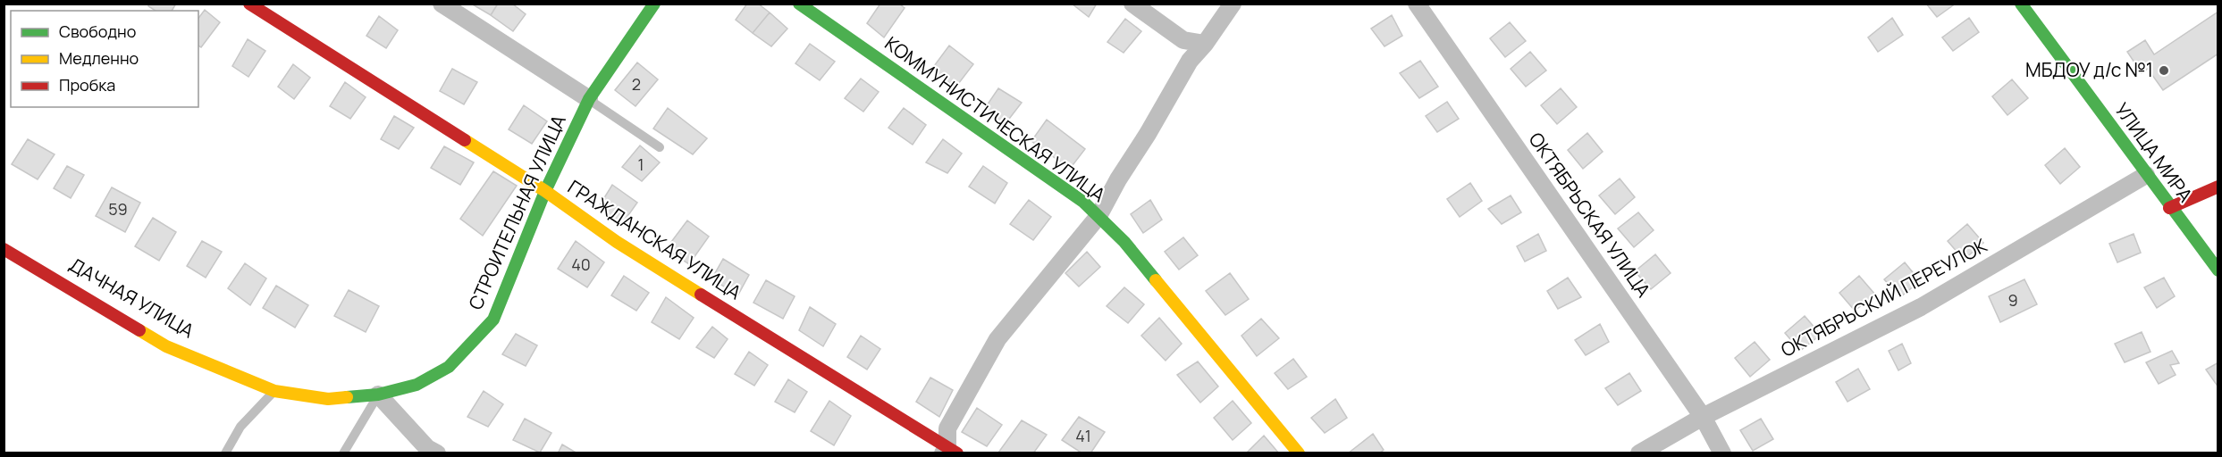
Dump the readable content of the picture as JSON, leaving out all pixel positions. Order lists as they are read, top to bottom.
{
  "streets": {
    "street": [
      "КОММУНИСТИЧЕСКАЯ УЛИЦА",
      "УЛИЦА МИРА",
      "СТРОИТЕЛЬНАЯ УЛИЦА",
      "ОКТЯБРЬСКАЯ УЛИЦА",
      "ГРАЖДАНСКАЯ УЛИЦА",
      "ДАЧНАЯ УЛИЦА",
      "ОКТЯБРЬСКИЙ ПЕРЕУЛОК"
    ]
  },
  "crossings": [
    ["УЛИЦА МИРА", "ОКТЯБРЬСКИЙ ПЕРЕУЛОК"],
    ["СТРОИТЕЛЬНАЯ УЛИЦА", "ГРАЖДАНСКАЯ УЛИЦА"],
    ["СТРОИТЕЛЬНАЯ УЛИЦА", "ДАЧНАЯ УЛИЦА"],
    ["ОКТЯБРЬСКАЯ УЛИЦА", "ОКТЯБРЬСКИЙ ПЕРЕУЛОК"]
  ],
  "places": ["МБДОУ д/с №1"],
  "house_numbers": [
    "2",
    "1",
    "59",
    "40",
    "9",
    "41"
  ],
  "legend": ["Свободно", "Медленно", "Пробка"]
}
